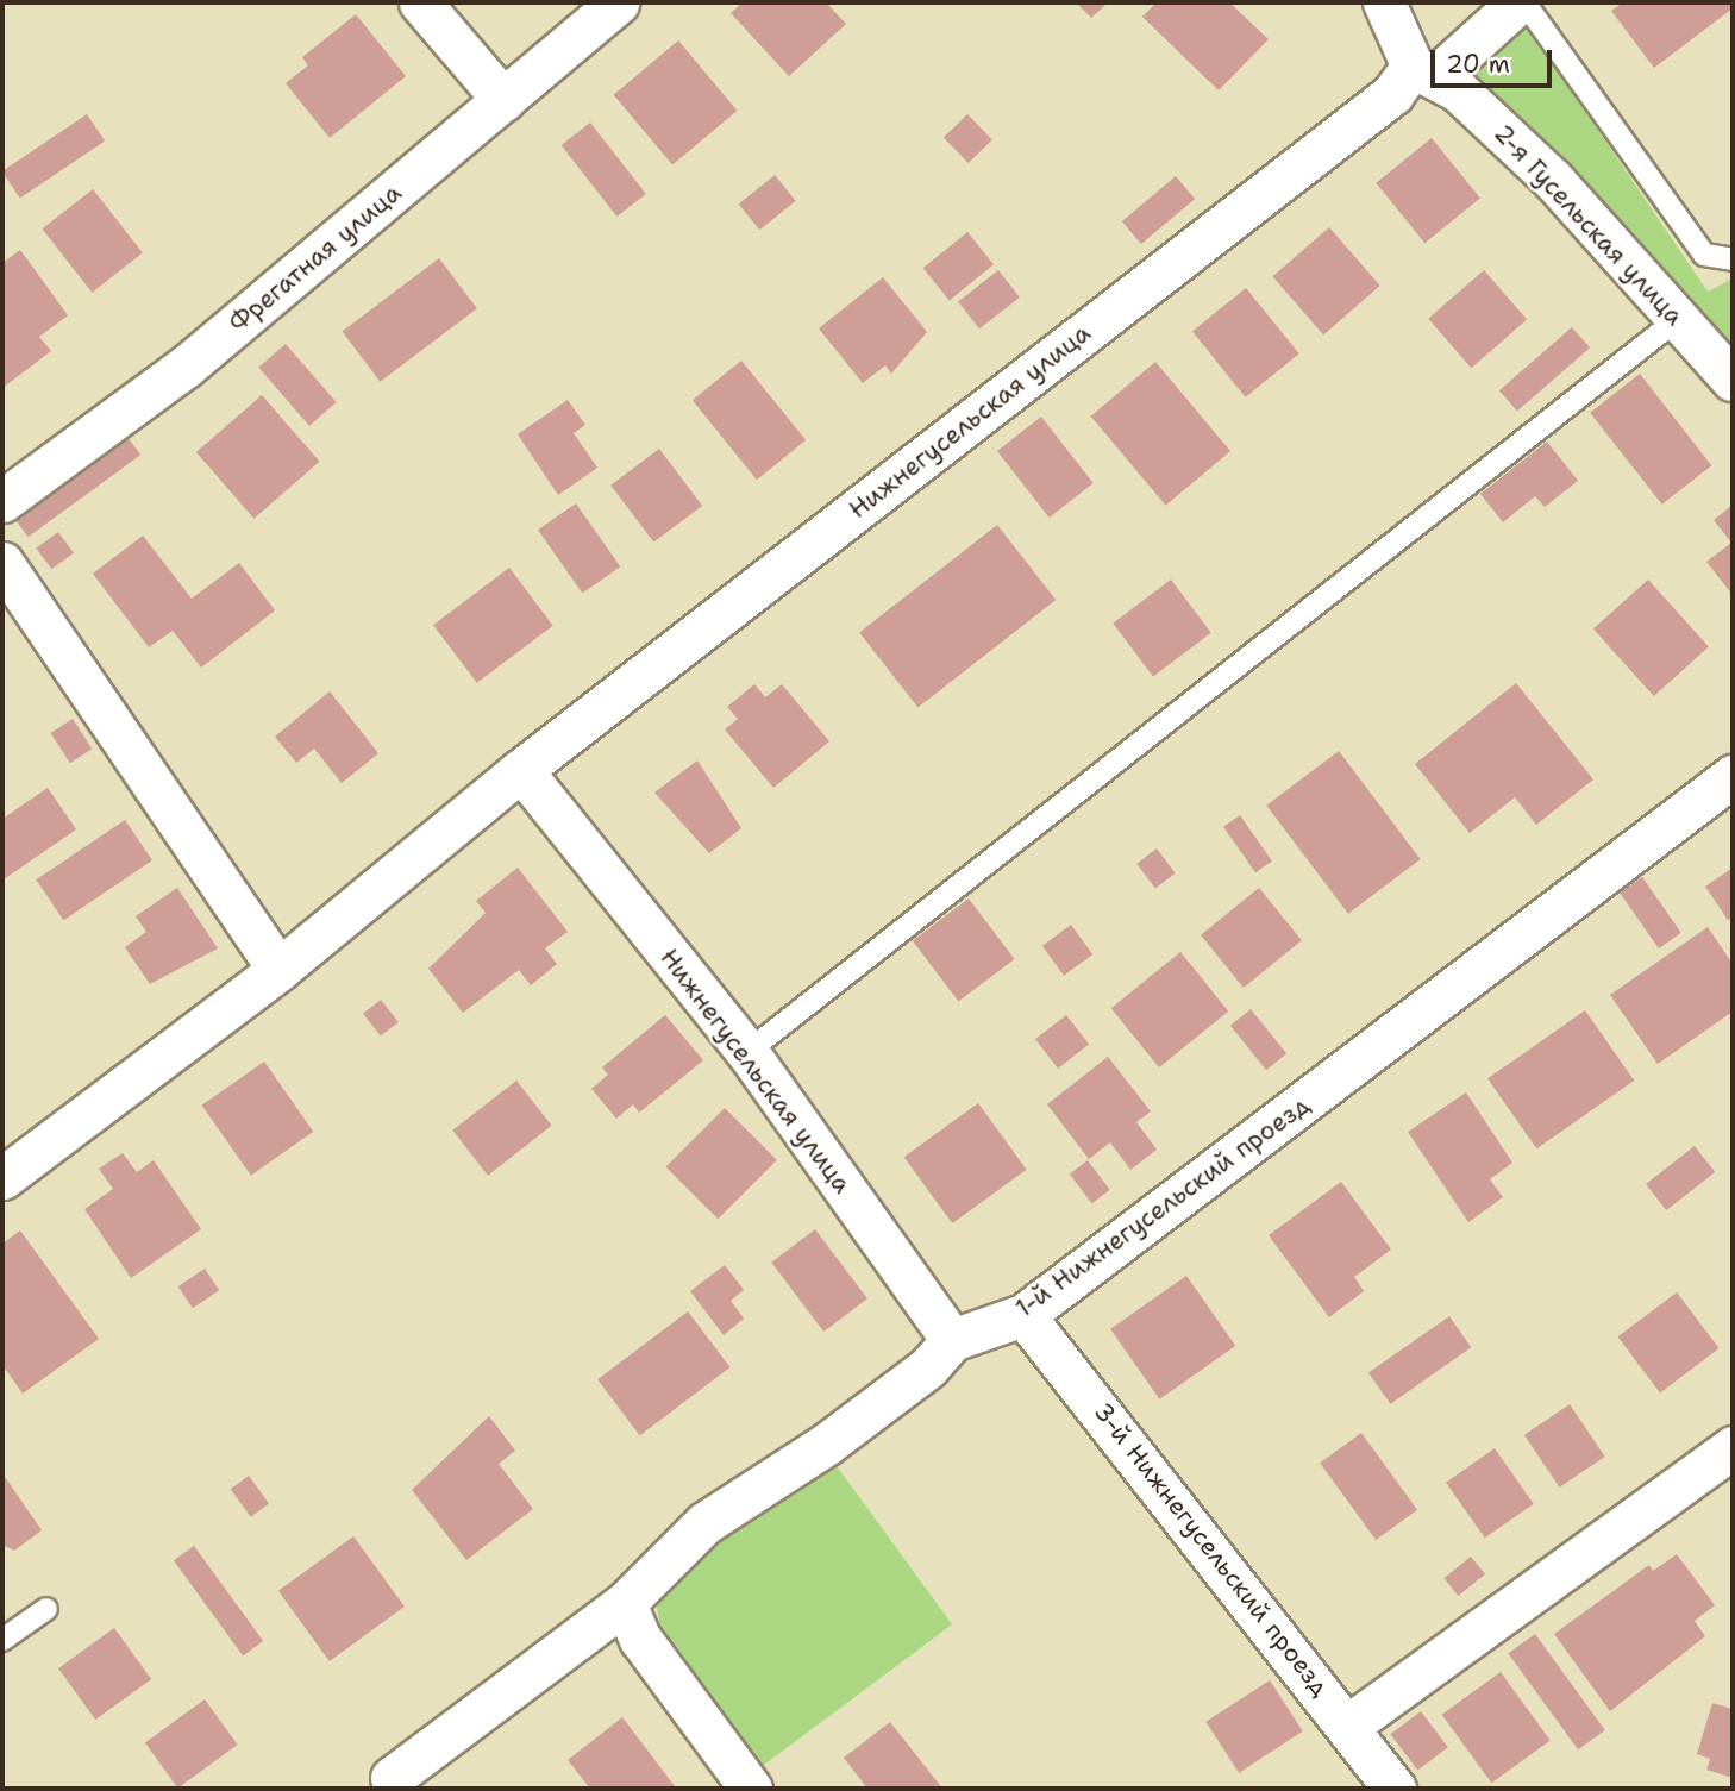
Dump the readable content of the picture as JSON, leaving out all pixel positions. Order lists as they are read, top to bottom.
{
  "streets": {
    "street": [
      "2-я Гусельская улица",
      "Фрегатная улица",
      "Нижнегусельская улица",
      "1-й Нижнегусельский проезд",
      "3-й Нижнегусельский проезд"
    ]
  },
  "crossings": [
    ["2-я Гусельская улица", "Нижнегусельская улица"],
    ["Нижнегусельская улица", "1-й Нижнегусельский проезд"],
    ["1-й Нижнегусельский проезд", "3-й Нижнегусельский проезд"]
  ],
  "scale_bar": "20 m"
}
